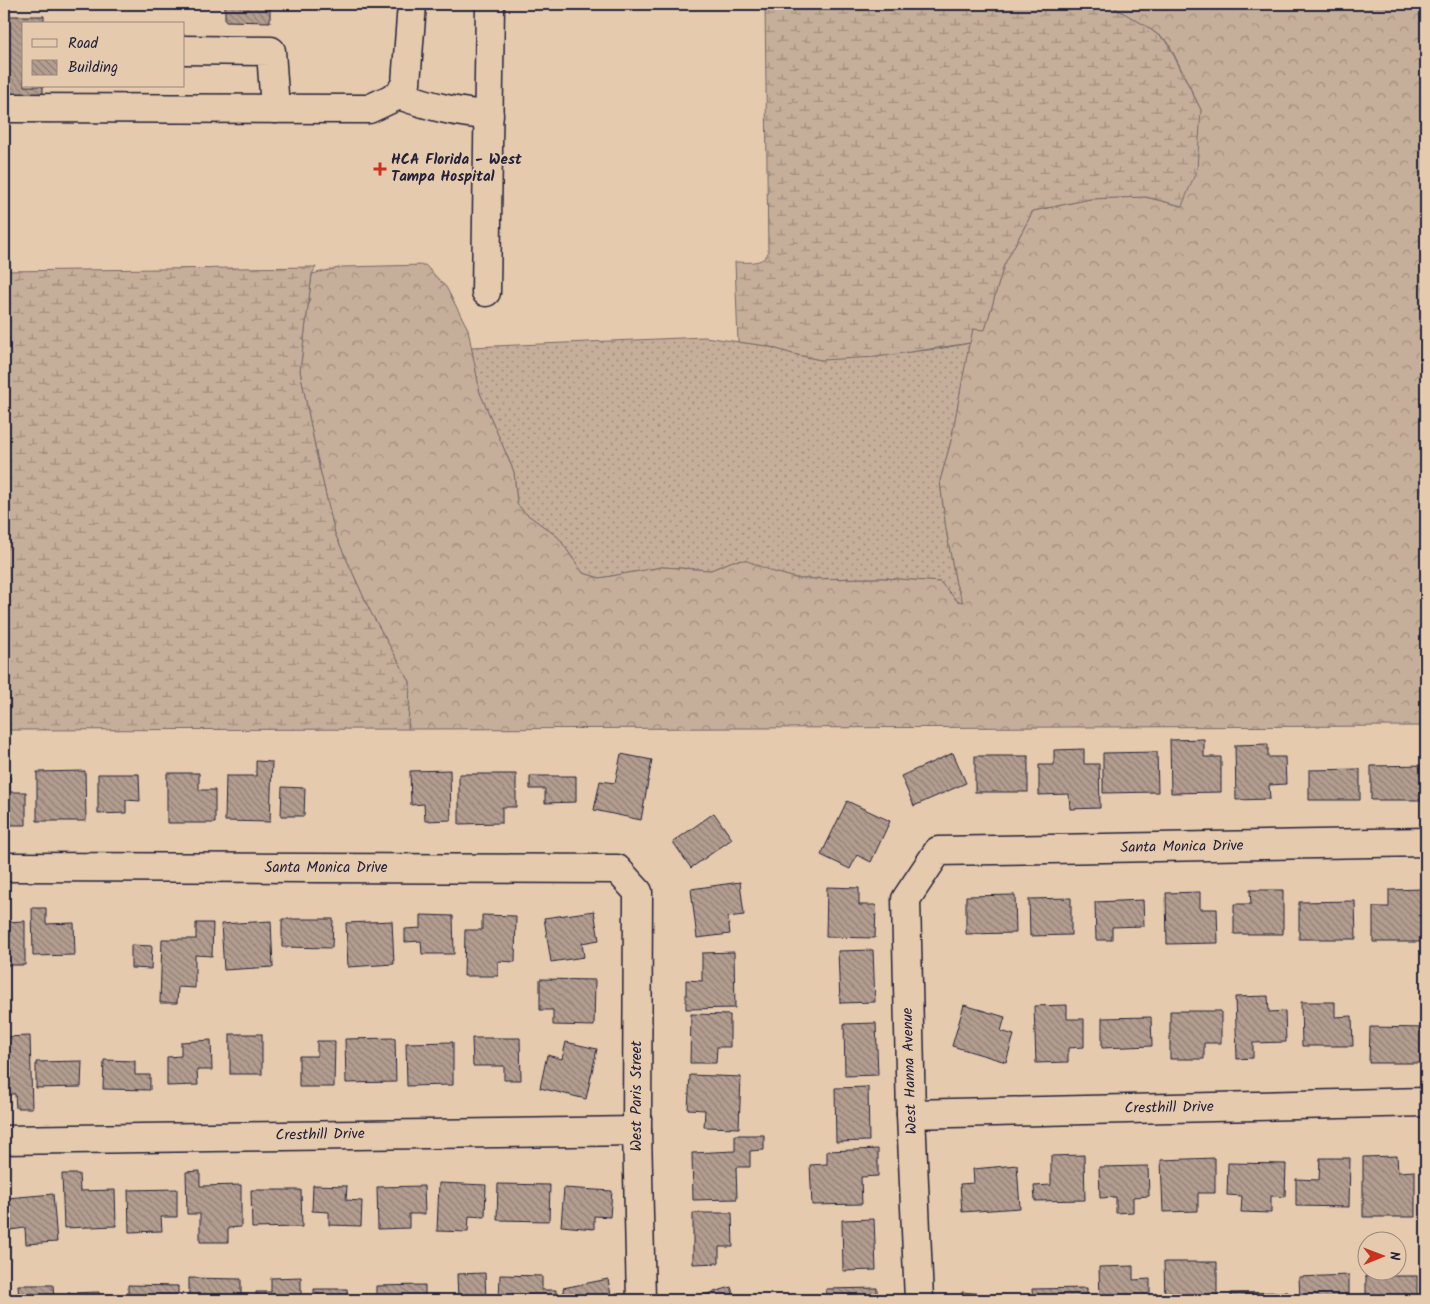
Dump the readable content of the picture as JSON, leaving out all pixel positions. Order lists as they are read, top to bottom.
{
  "streets": {
    "street": [
      "Santa Monica Drive",
      "West Hanna Avenue",
      "West Paris Street",
      "Cresthill Drive"
    ]
  },
  "crossings": [
    ["Santa Monica Drive", "West Hanna Avenue"],
    ["Santa Monica Drive", "West Paris Street"],
    ["West Hanna Avenue", "Cresthill Drive"],
    ["West Paris Street", "Cresthill Drive"]
  ],
  "places": {
    "health": ["HCA Florida - West Tampa Hospital"]
  },
  "legend": ["Road", "Building"],
  "north": "right"
}
